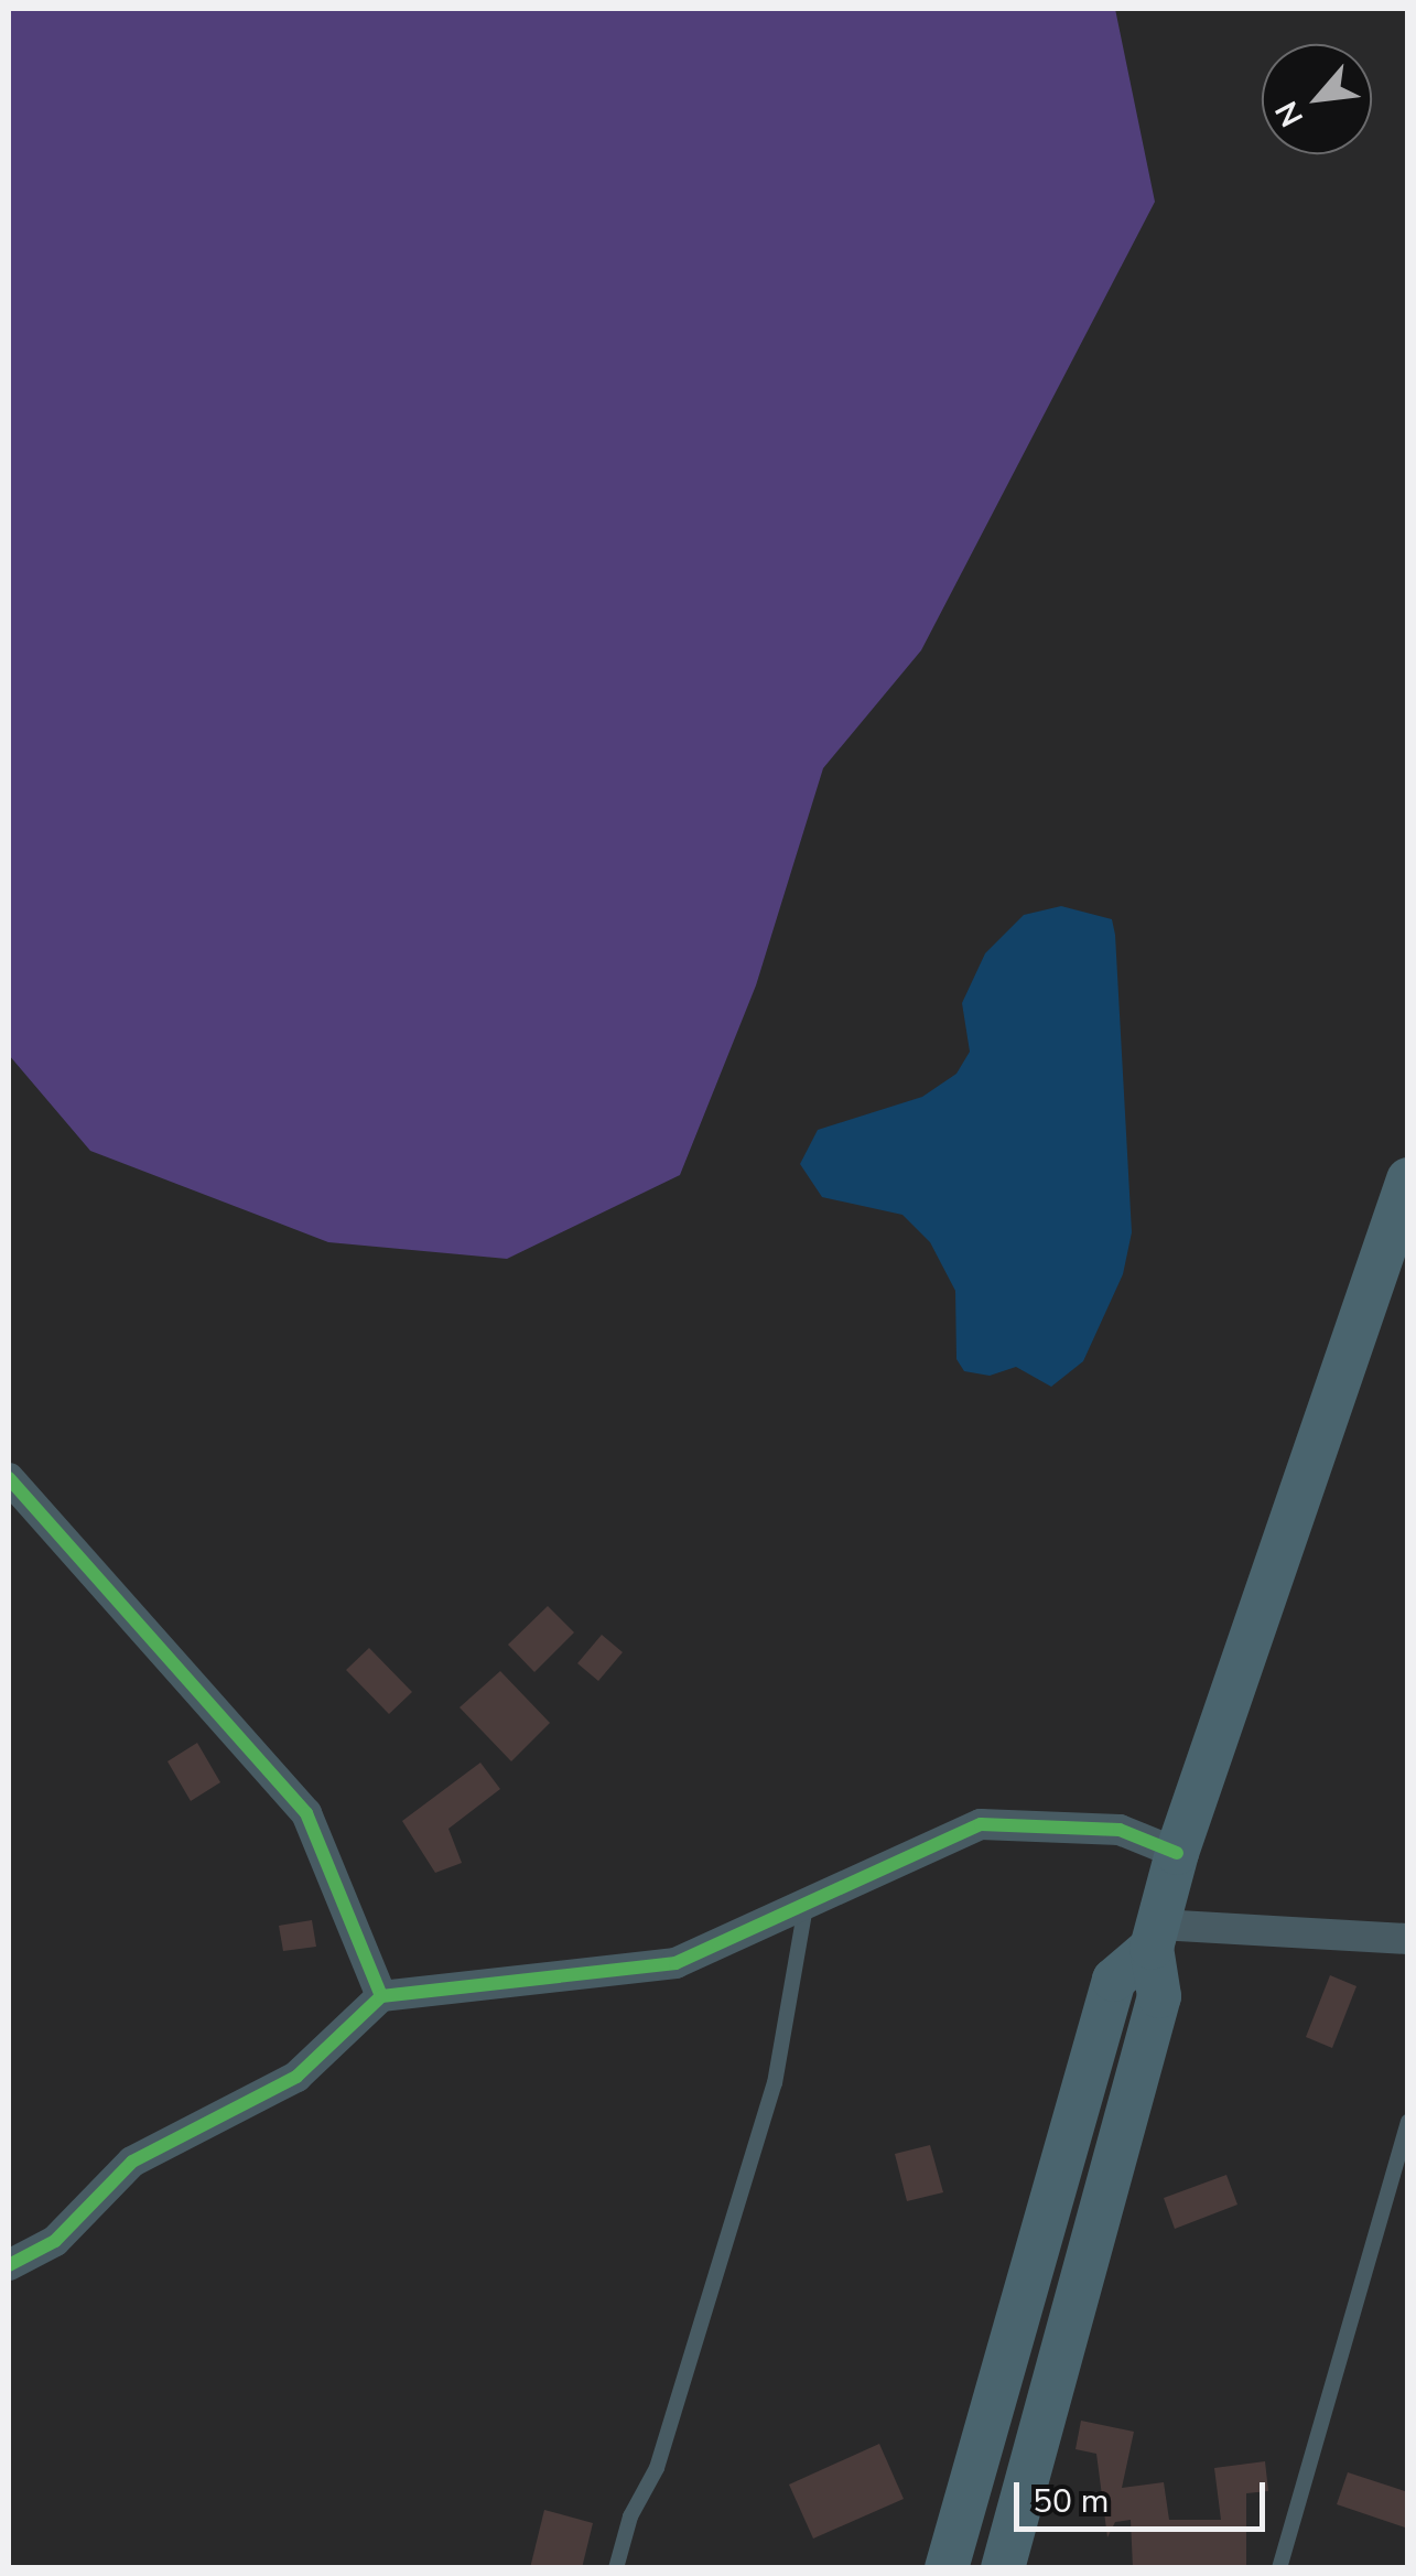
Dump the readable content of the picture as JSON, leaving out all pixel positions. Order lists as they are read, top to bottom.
{
  "scale_bar": "50 m",
  "north": "bottom left"
}
